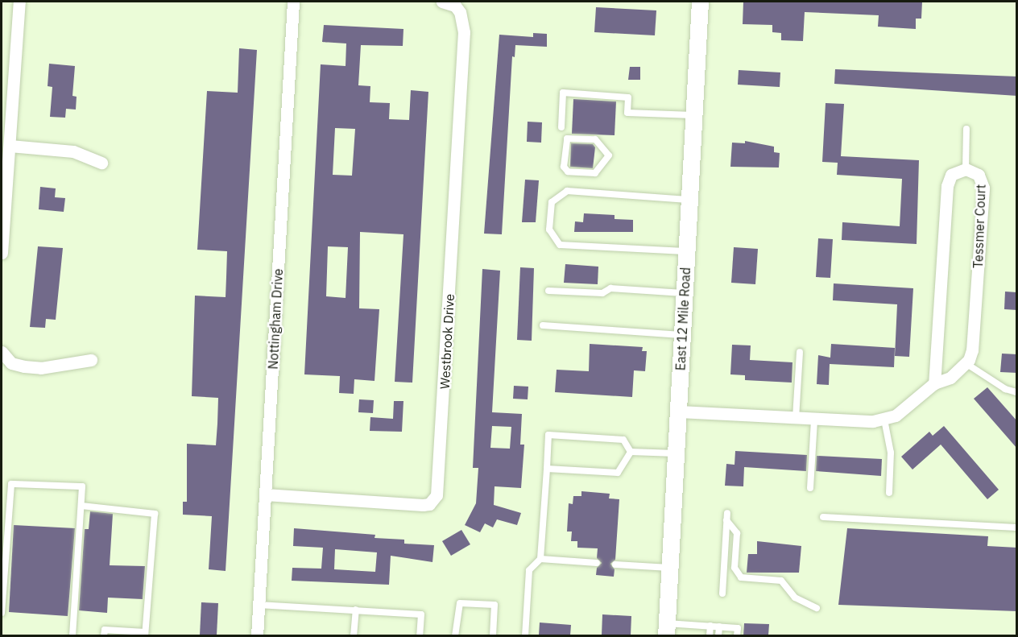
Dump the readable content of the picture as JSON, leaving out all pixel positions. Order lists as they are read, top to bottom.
{
  "streets": {
    "main road": ["East 12 Mile Road"],
    "street": ["Tessmer Court", "Nottingham Drive", "Westbrook Drive"]
  },
  "crossings": [
    ["Nottingham Drive", "Westbrook Drive"]
  ]
}
